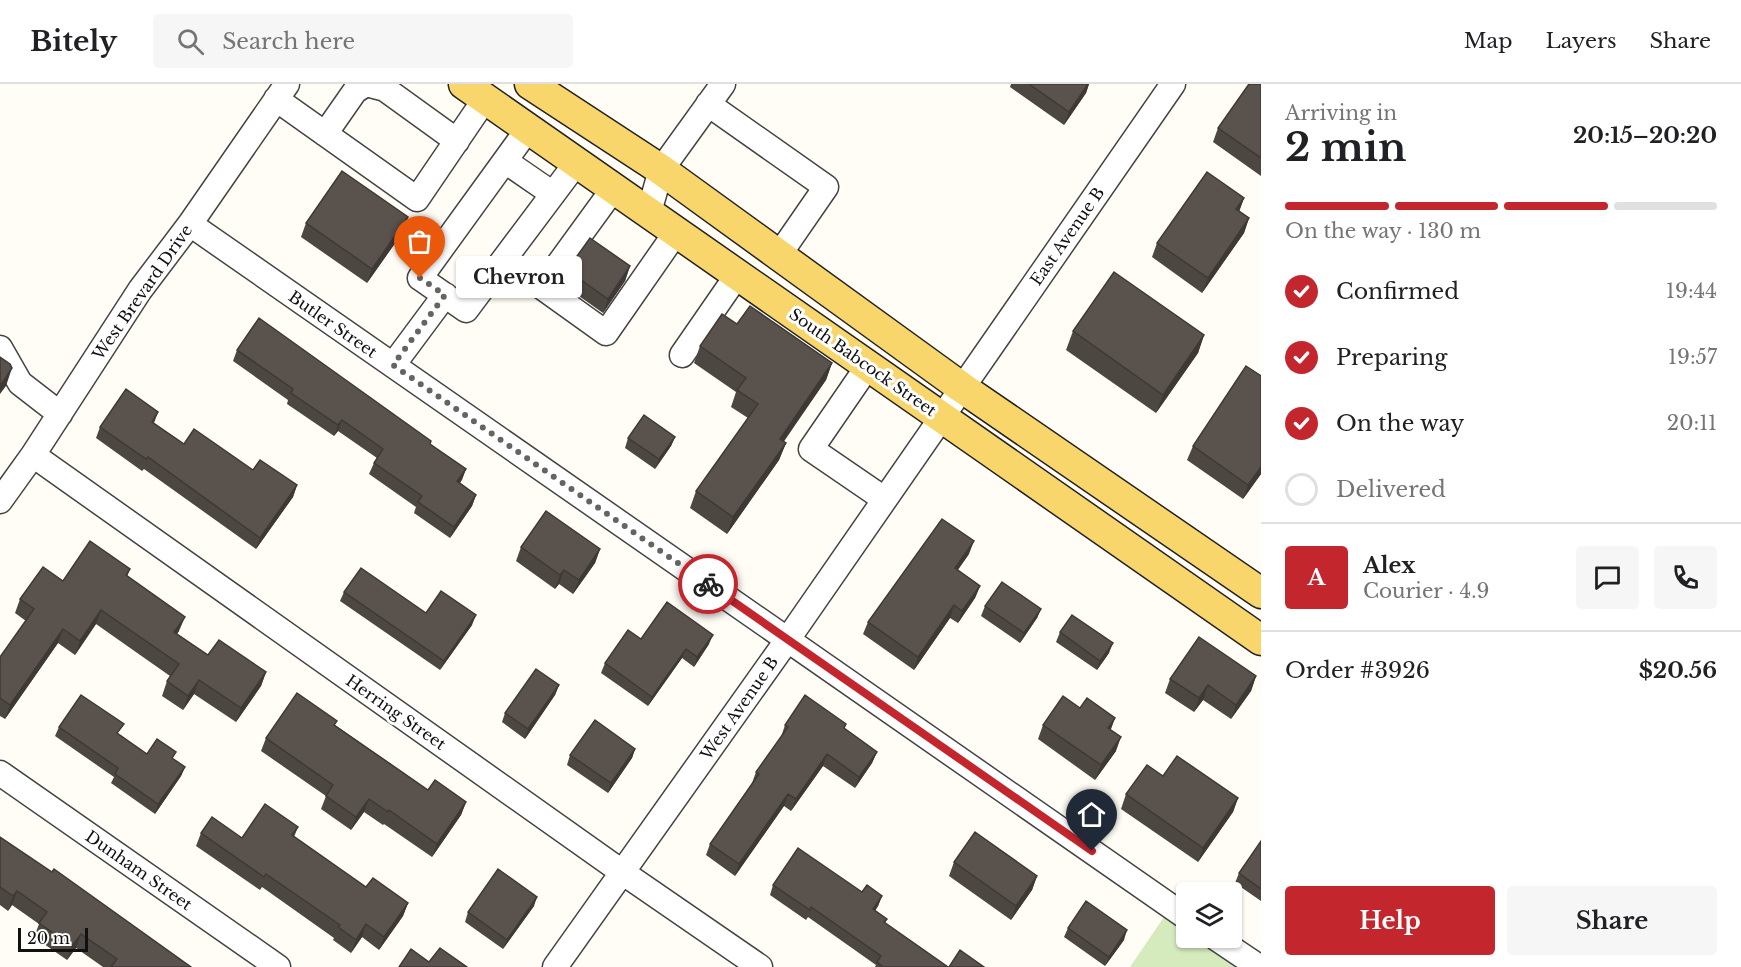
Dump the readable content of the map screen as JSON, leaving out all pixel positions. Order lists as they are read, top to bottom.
{
  "streets": {
    "main road": ["South Babcock Street"],
    "street": [
      "East Avenue B",
      "West Brevard Drive",
      "Butler Street",
      "West Avenue B",
      "Herring Street",
      "Dunham Street"
    ]
  },
  "crossings": [
    ["East Avenue B", "West Avenue B"],
    ["West Brevard Drive", "Butler Street"],
    ["West Brevard Drive", "Herring Street"],
    ["Butler Street", "West Avenue B"],
    ["South Babcock Street", "West Avenue B"],
    ["West Avenue B", "Herring Street"]
  ],
  "places": ["Chevron"],
  "scale_bar": "20 m",
  "page": {
    "header": "Bitely",
    "search": "Search here",
    "nav": ["Map", "Layers", "Share"],
    "heading": ["2 min", "Arriving in", "20:15–20:20"],
    "panel": [
      "Alex",
      "Courier · 4.9",
      "Order #3926",
      "$20.56"
    ],
    "bar": "On the way · 130 m",
    "bubble": "Chevron",
    "list": [
      ["Confirmed", "19:44"],
      ["Preparing", "19:57"],
      ["On the way", "20:11"],
      "Delivered"
    ],
    "round": "A",
    "buttons": ["Help", "Share"],
    "scale": "20 m"
  }
}
